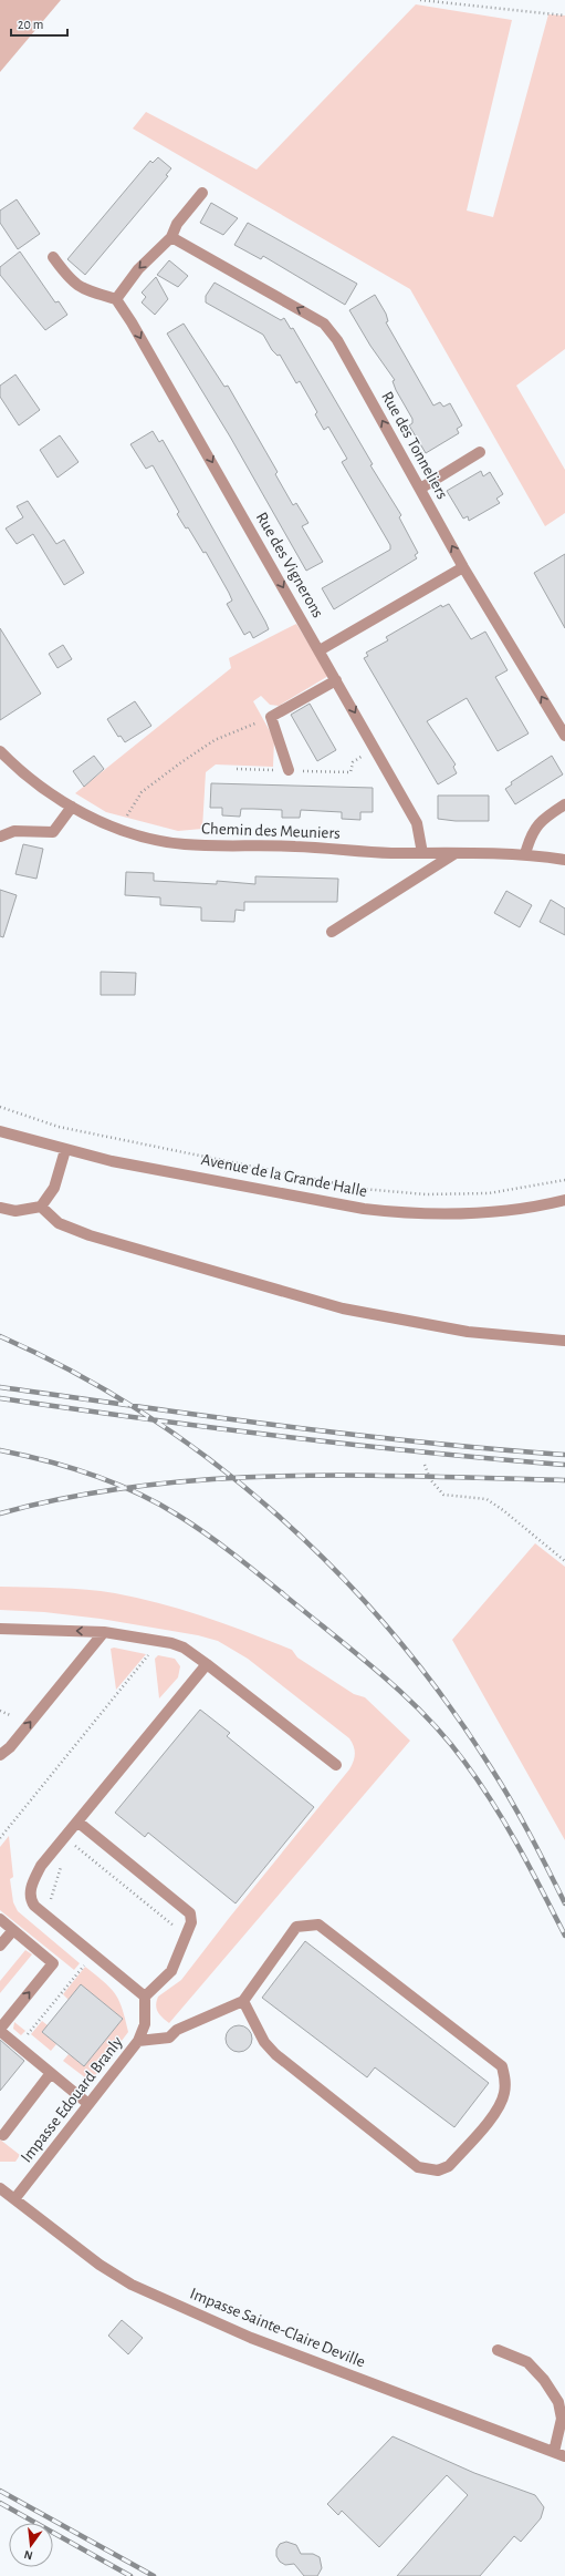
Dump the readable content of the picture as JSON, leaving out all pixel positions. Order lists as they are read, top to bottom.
{
  "streets": {
    "street": [
      "Rue des Tonneliers",
      "Rue des Vignerons",
      "Chemin des Meuniers",
      "Avenue de la Grande Halle",
      "Impasse Edouard Branly",
      "Impasse Sainte-Claire Deville"
    ]
  },
  "crossings": [
    ["Rue des Vignerons", "Chemin des Meuniers"],
    ["Impasse Edouard Branly", "Impasse Sainte-Claire Deville"]
  ],
  "one_way": ["Rue des Tonneliers", "Rue des Vignerons"],
  "scale_bar": "20 m",
  "north": "bottom"
}
